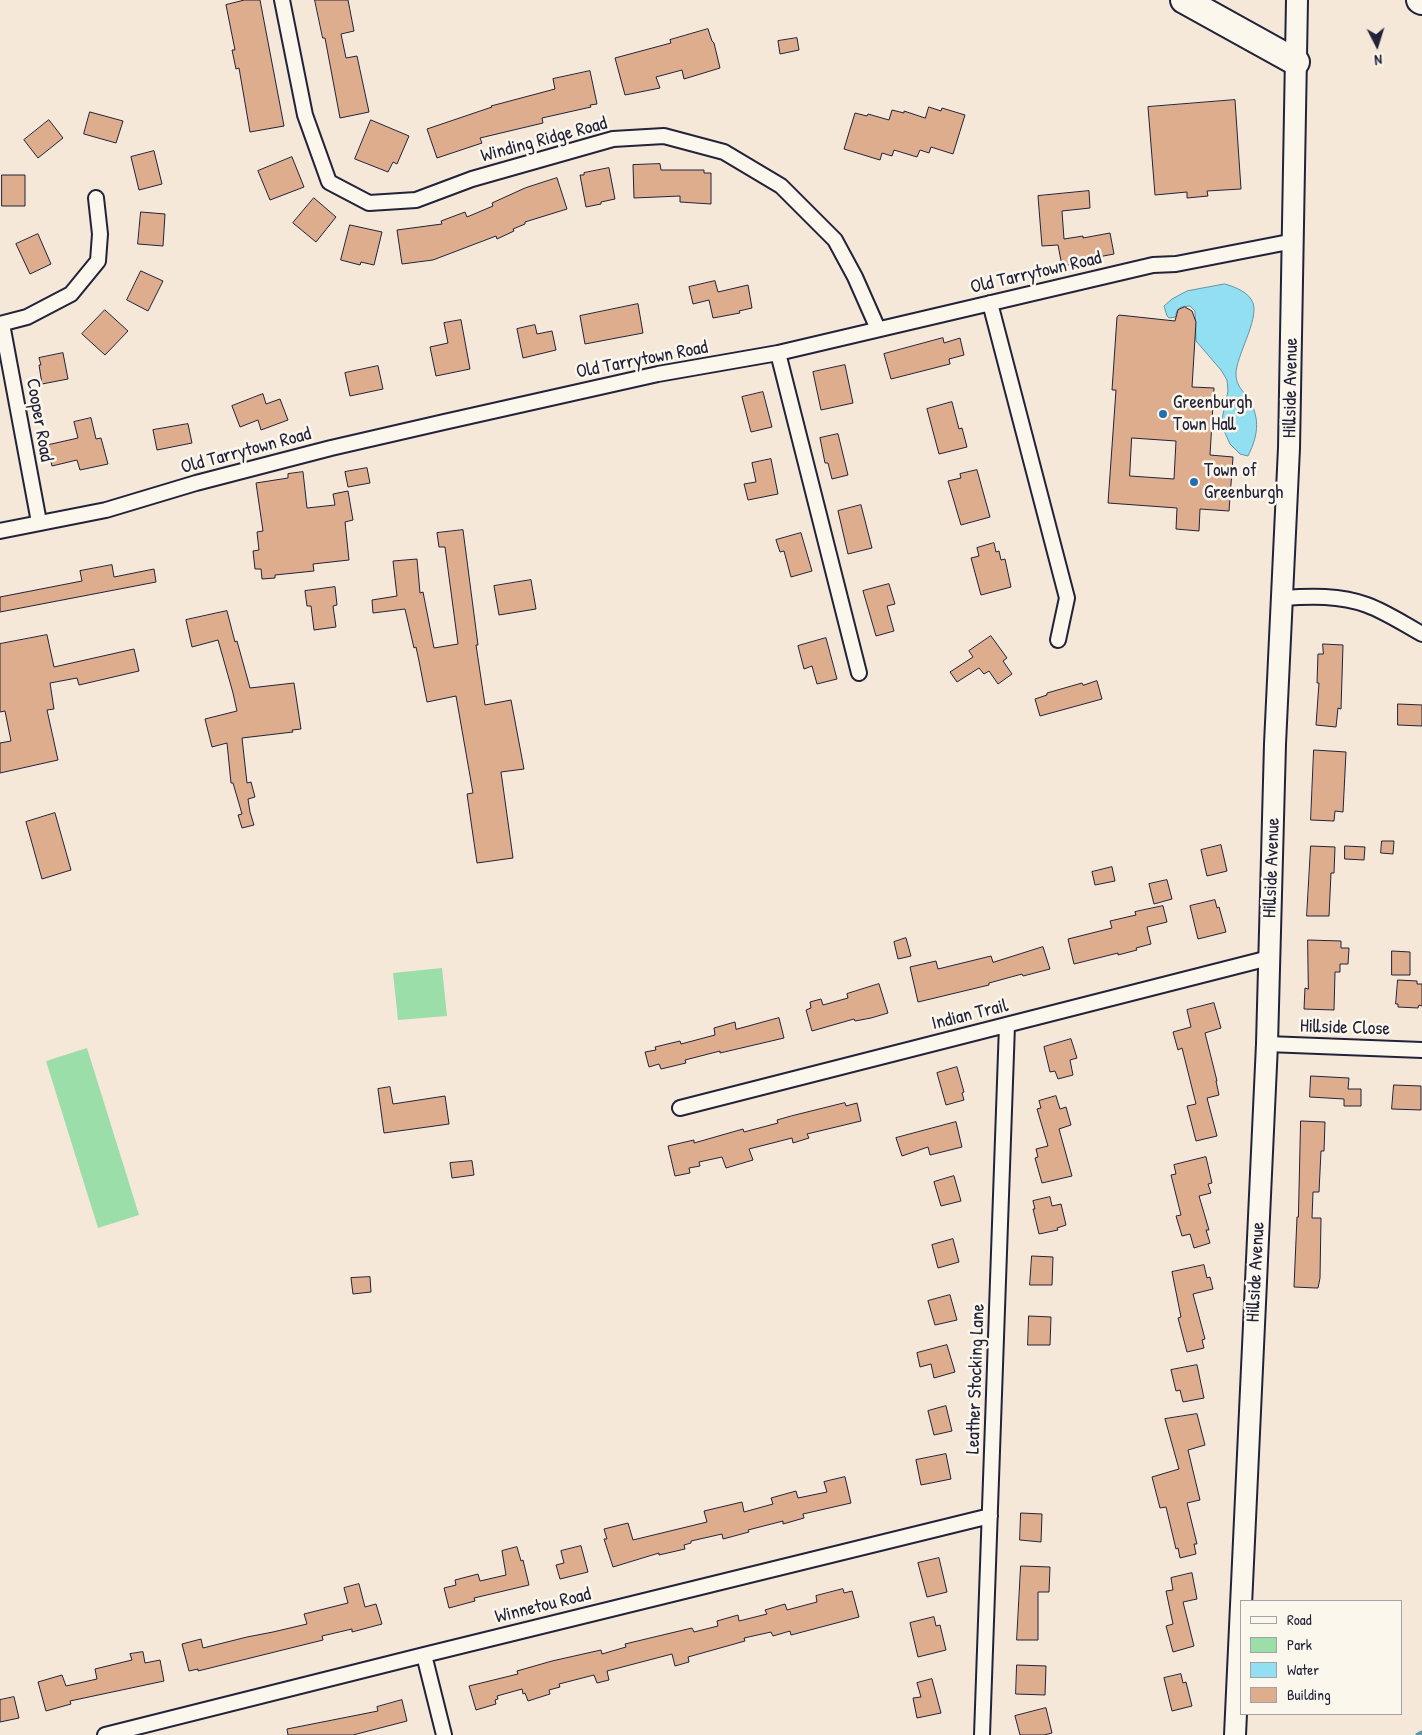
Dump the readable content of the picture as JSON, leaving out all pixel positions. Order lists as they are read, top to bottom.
{
  "streets": {
    "main road": ["Hillside Avenue"],
    "street": [
      "Winding Ridge Road",
      "Old Tarrytown Road",
      "Cooper Road",
      "Indian Trail",
      "Hillside Close",
      "Leather Stocking Lane",
      "Winnetou Road"
    ]
  },
  "crossings": [
    ["Winding Ridge Road", "Old Tarrytown Road"],
    ["Old Tarrytown Road", "Hillside Avenue"],
    ["Old Tarrytown Road", "Cooper Road"],
    ["Hillside Avenue", "Indian Trail"],
    ["Hillside Avenue", "Hillside Close"],
    ["Indian Trail", "Leather Stocking Lane"],
    ["Leather Stocking Lane", "Winnetou Road"]
  ],
  "places": ["Greenburgh Town Hall", "Town of Greenburgh"],
  "legend": [
    "Road",
    "Park",
    "Water",
    "Building"
  ],
  "north": "bottom"
}
